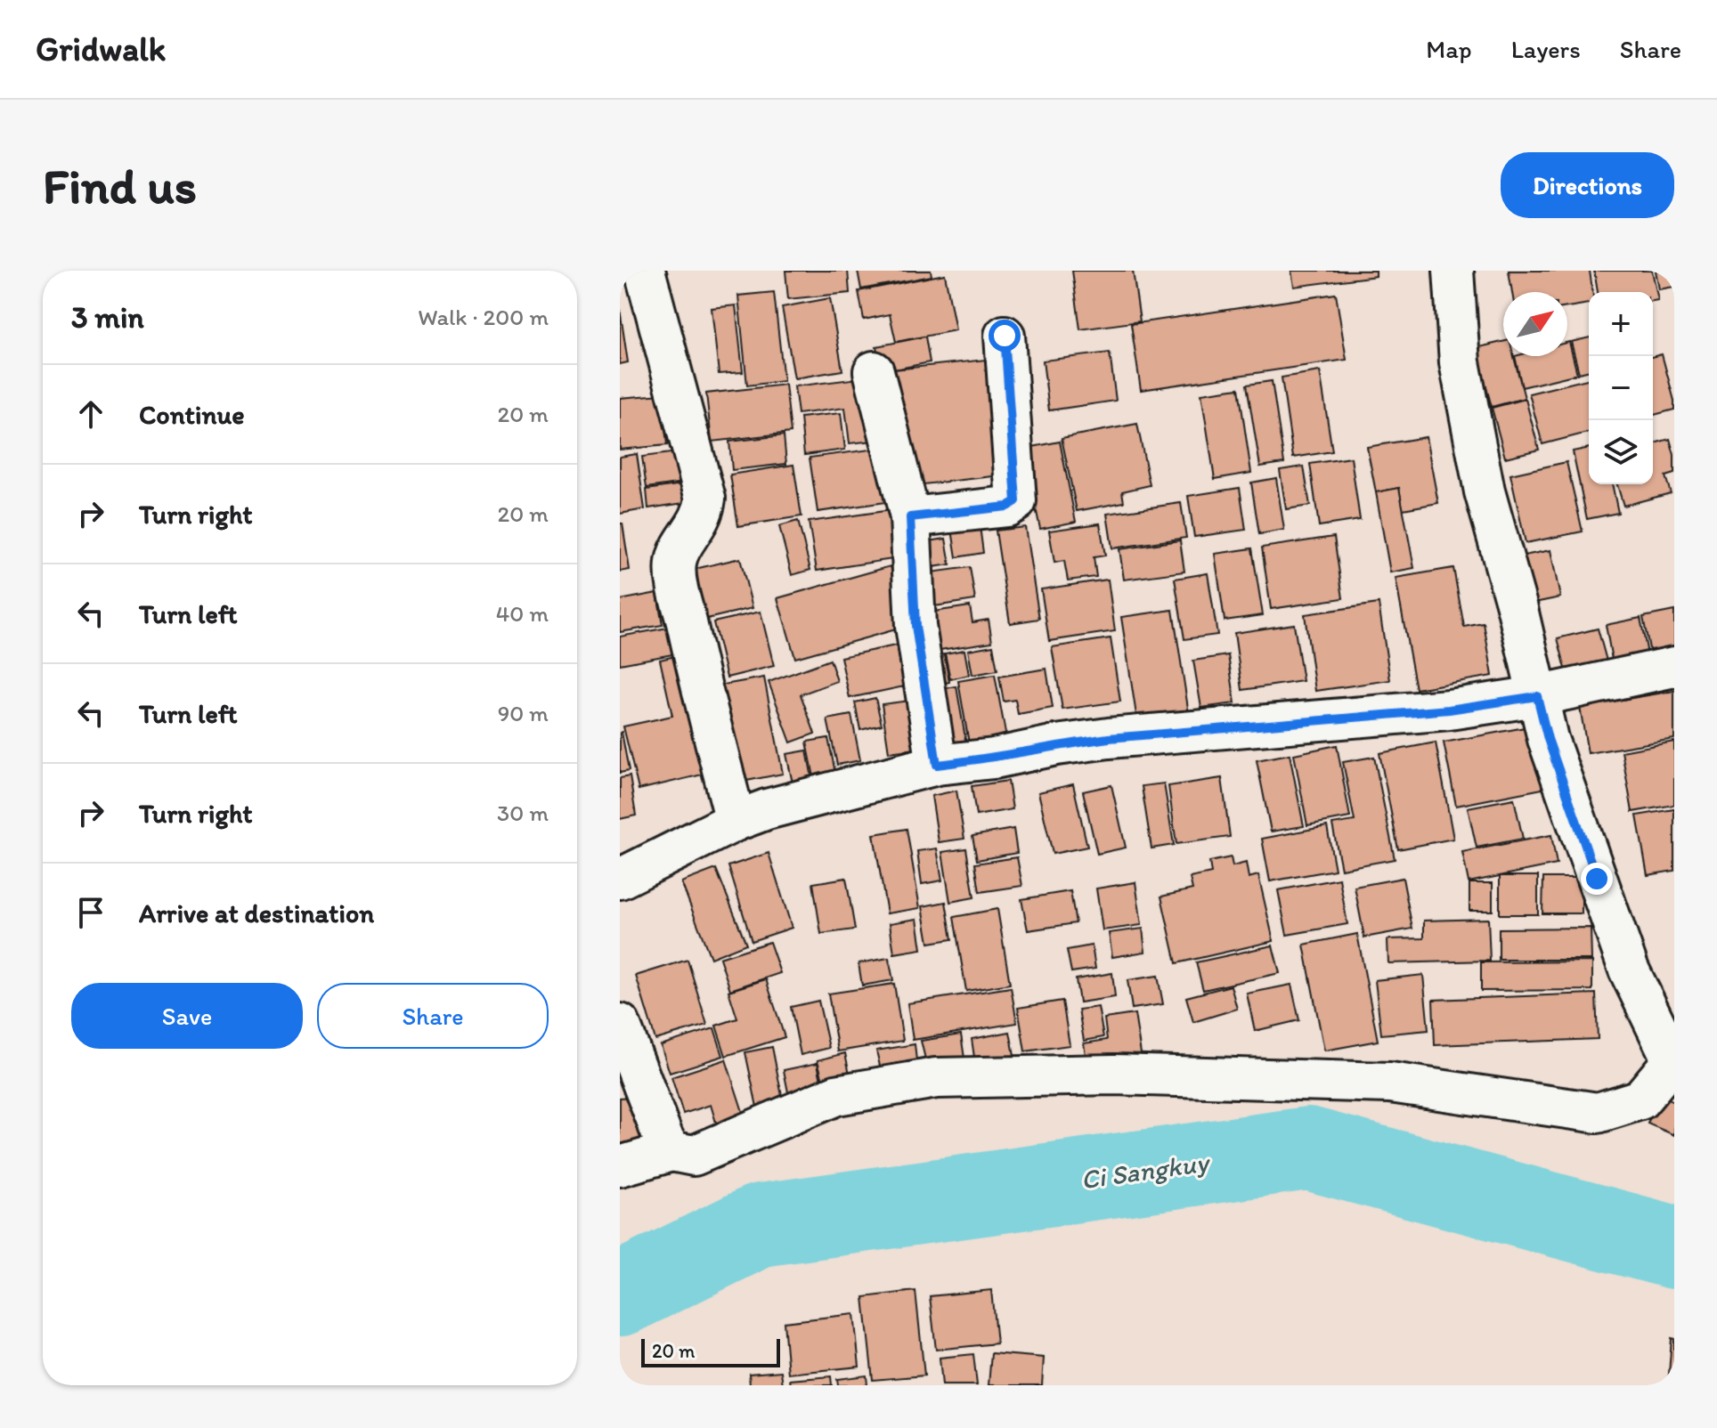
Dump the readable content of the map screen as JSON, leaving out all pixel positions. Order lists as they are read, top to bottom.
{
  "water": ["Ci Sangkuy"],
  "scale_bar": "20 m",
  "north": "top right",
  "page": {
    "header": "Gridwalk",
    "nav": ["Map", "Layers", "Share"],
    "buttons": [
      "Directions",
      ["Save", "Share"]
    ],
    "title": "Find us",
    "heading": ["3 min", "Walk · 200 m"],
    "map_buttons": ["+", "−"],
    "list": [
      ["Continue", "20 m"],
      ["Turn right", "20 m"],
      ["Turn left", "40 m"],
      ["Turn left", "90 m"],
      ["Turn right", "30 m"],
      "Arrive at destination"
    ],
    "scale": "20 m"
  }
}
